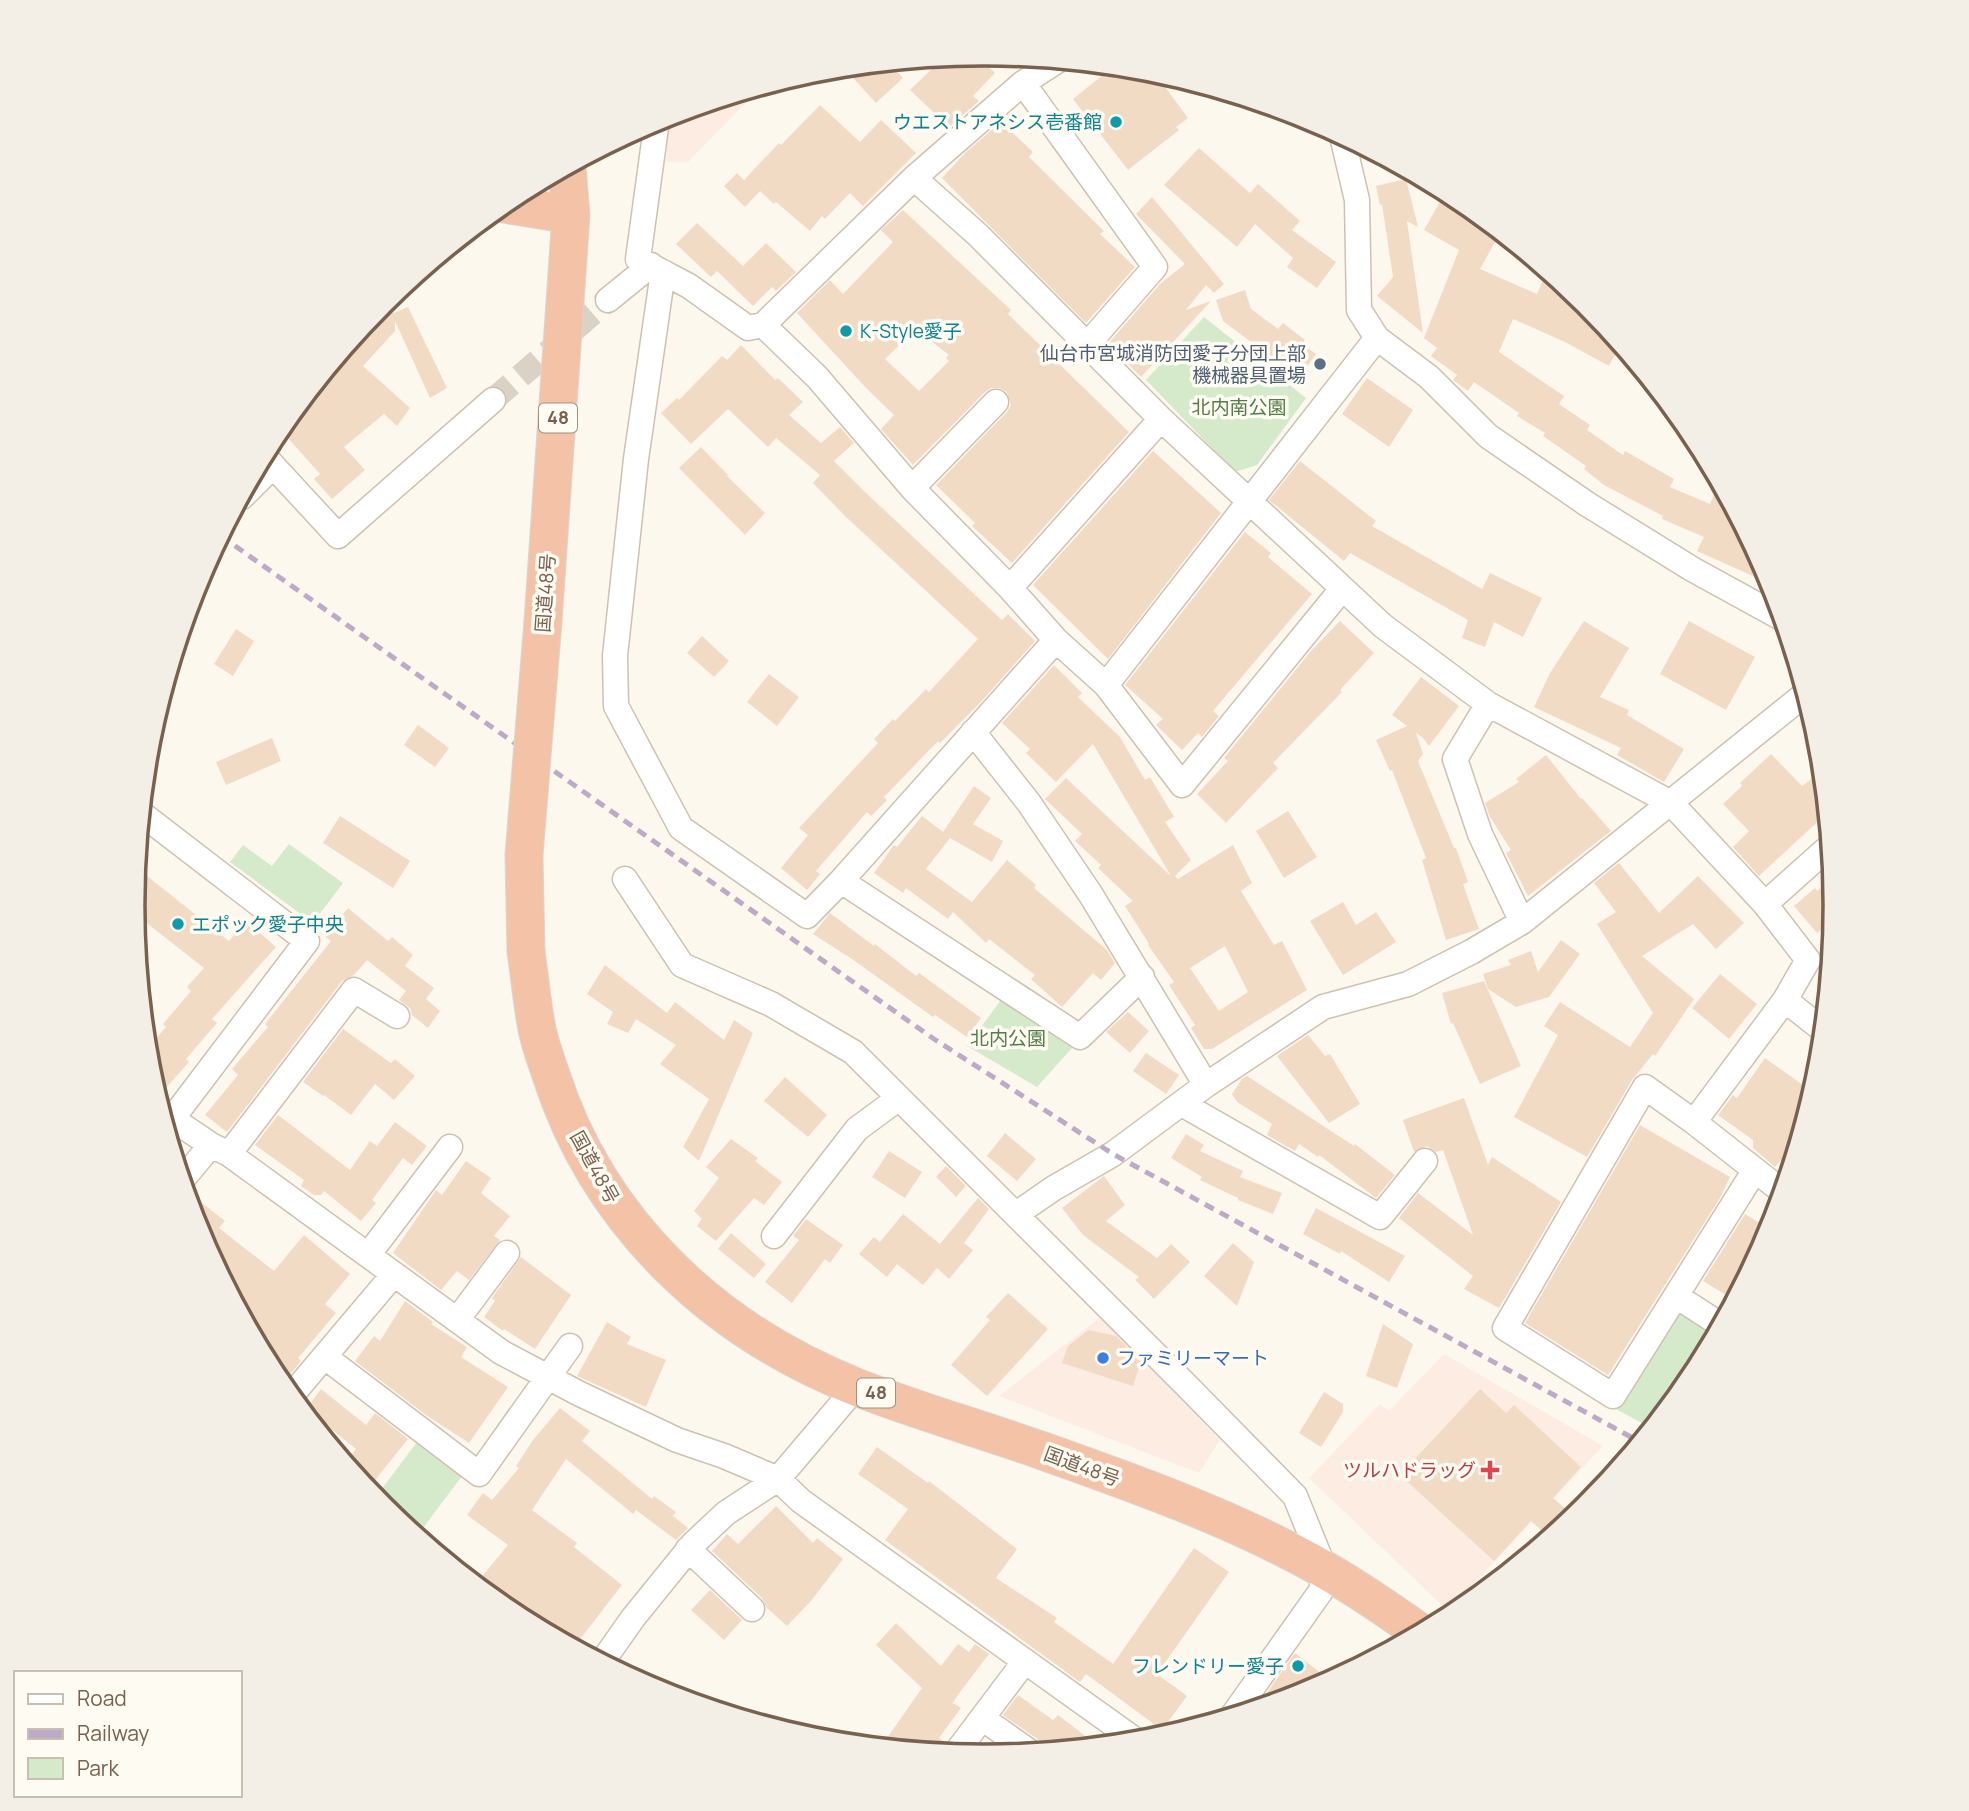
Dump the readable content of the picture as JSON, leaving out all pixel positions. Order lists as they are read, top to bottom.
{
  "streets": {
    "highway": ["48", "国道48号"]
  },
  "crossings": [
    ["48", "国道48号"]
  ],
  "parks": ["北内南公園", "北内公園"],
  "places": {
    "other": [
      "ウエストアネシス壱番館",
      "K-Style愛子",
      "仙台市宮城消防団愛子分団上部 機械器具置場",
      "エポック愛子中央",
      "ファミリーマート",
      "フレンドリー愛子"
    ],
    "health": ["ツルハドラッグ"]
  },
  "legend": ["Road", "Railway", "Park"]
}
